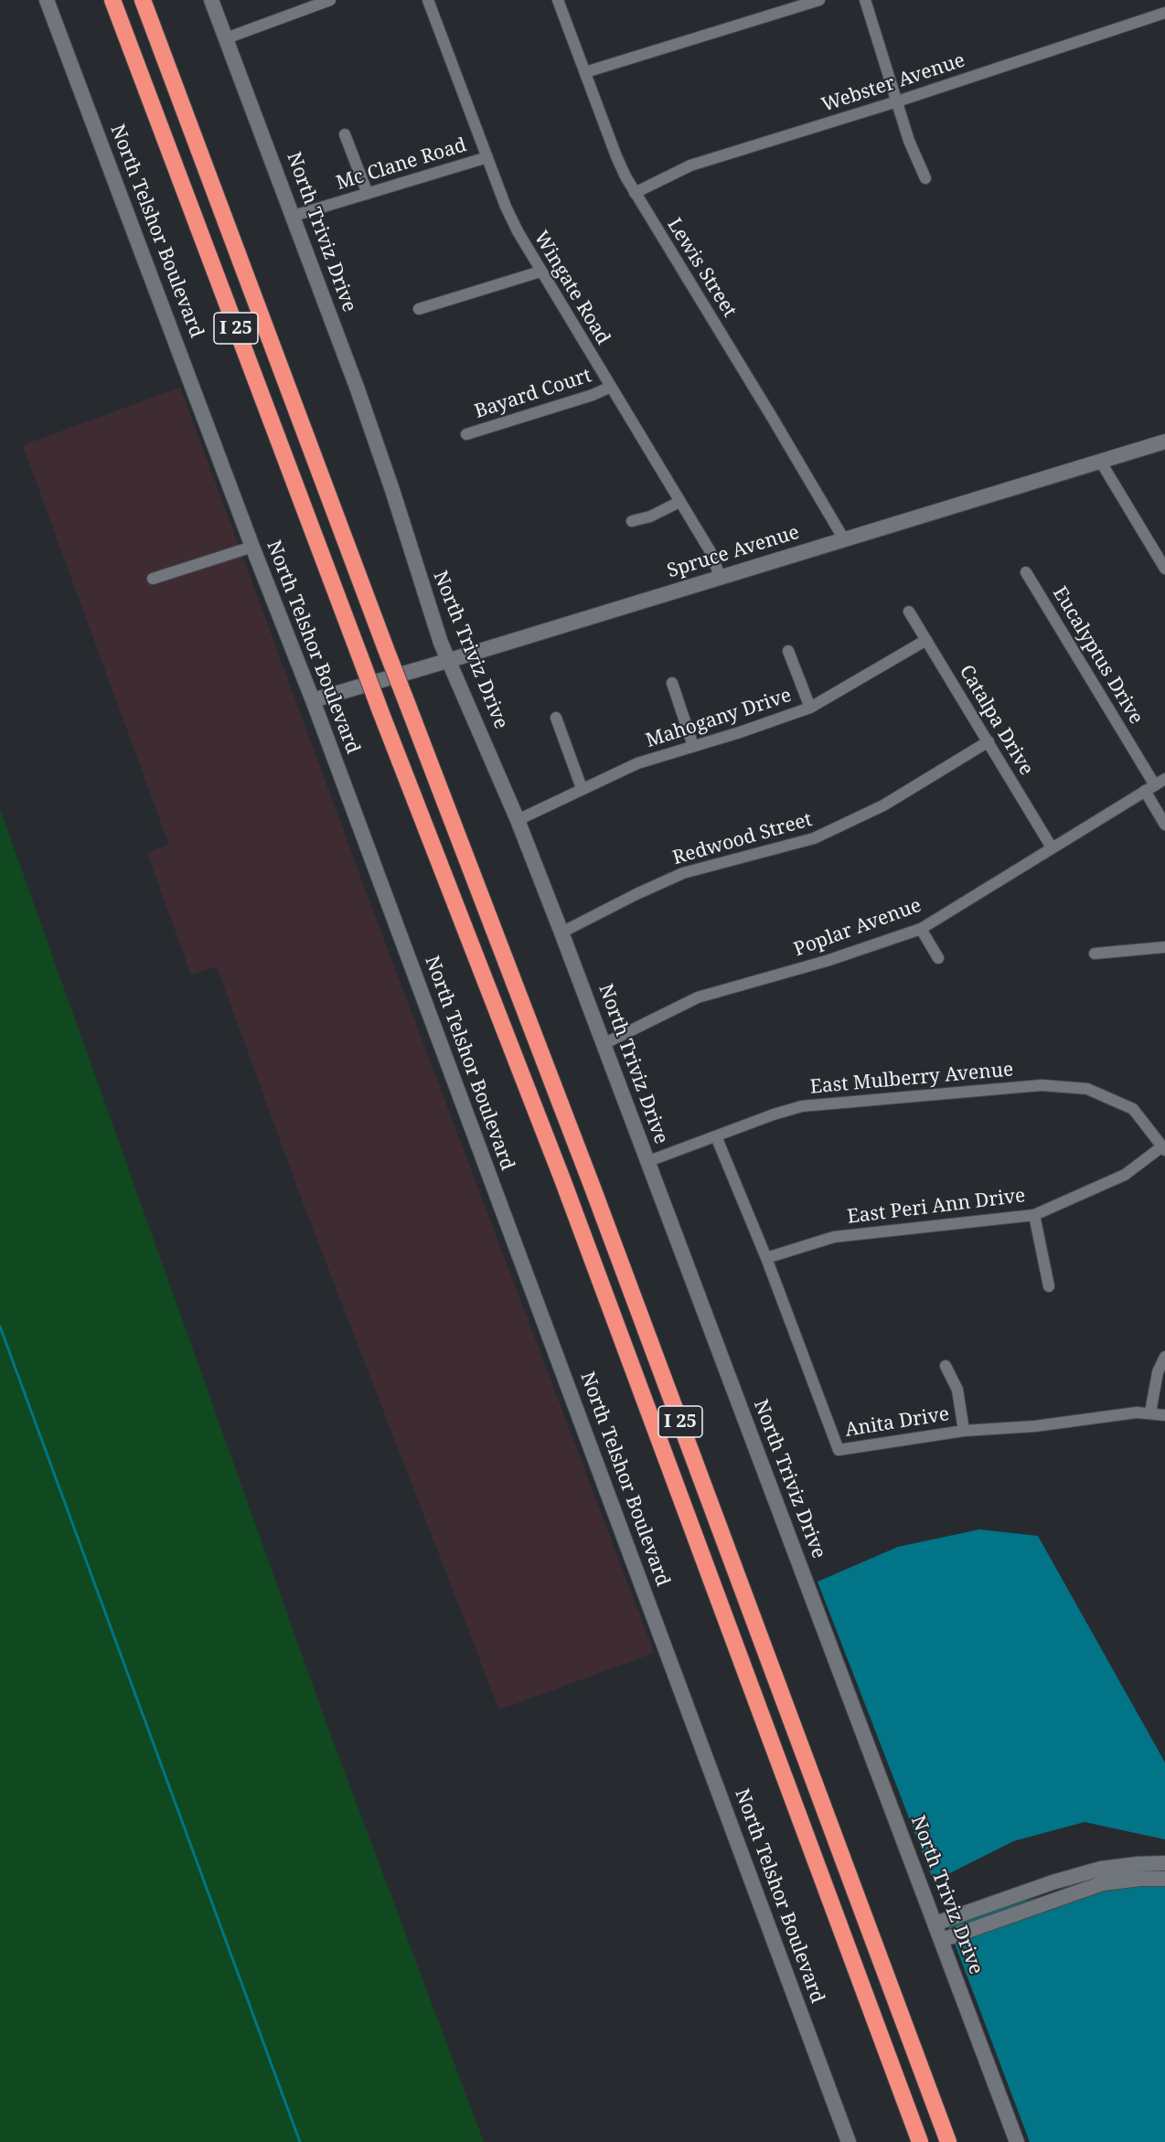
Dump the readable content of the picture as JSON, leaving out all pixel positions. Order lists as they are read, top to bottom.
{
  "streets": {
    "highway": ["I 25"],
    "main road": ["North Telshor Boulevard", "North Triviz Drive", "Spruce Avenue"],
    "street": [
      "Webster Avenue",
      "Mc Clane Road",
      "Lewis Street",
      "Wingate Road",
      "Bayard Court",
      "Eucalyptus Drive",
      "Mahogany Drive",
      "Catalpa Drive",
      "Redwood Street",
      "Poplar Avenue",
      "East Mulberry Avenue",
      "East Peri Ann Drive",
      "Anita Drive"
    ]
  },
  "crossings": [
    ["Webster Avenue", "Lewis Street"],
    ["Mc Clane Road", "North Triviz Drive"],
    ["Mc Clane Road", "Wingate Road"],
    ["North Telshor Boulevard", "Spruce Avenue"],
    ["North Triviz Drive", "Spruce Avenue"],
    ["North Triviz Drive", "Mahogany Drive"],
    ["North Triviz Drive", "Redwood Street"],
    ["North Triviz Drive", "Poplar Avenue"],
    ["North Triviz Drive", "East Mulberry Avenue"],
    ["Lewis Street", "Spruce Avenue"],
    ["Wingate Road", "Bayard Court"],
    ["Wingate Road", "Spruce Avenue"],
    ["Eucalyptus Drive", "Poplar Avenue"],
    ["Mahogany Drive", "Catalpa Drive"],
    ["Catalpa Drive", "Redwood Street"],
    ["Catalpa Drive", "Poplar Avenue"],
    ["East Mulberry Avenue", "East Peri Ann Drive"],
    ["East Mulberry Avenue", "Anita Drive"],
    ["East Peri Ann Drive", "Anita Drive"]
  ]
}
